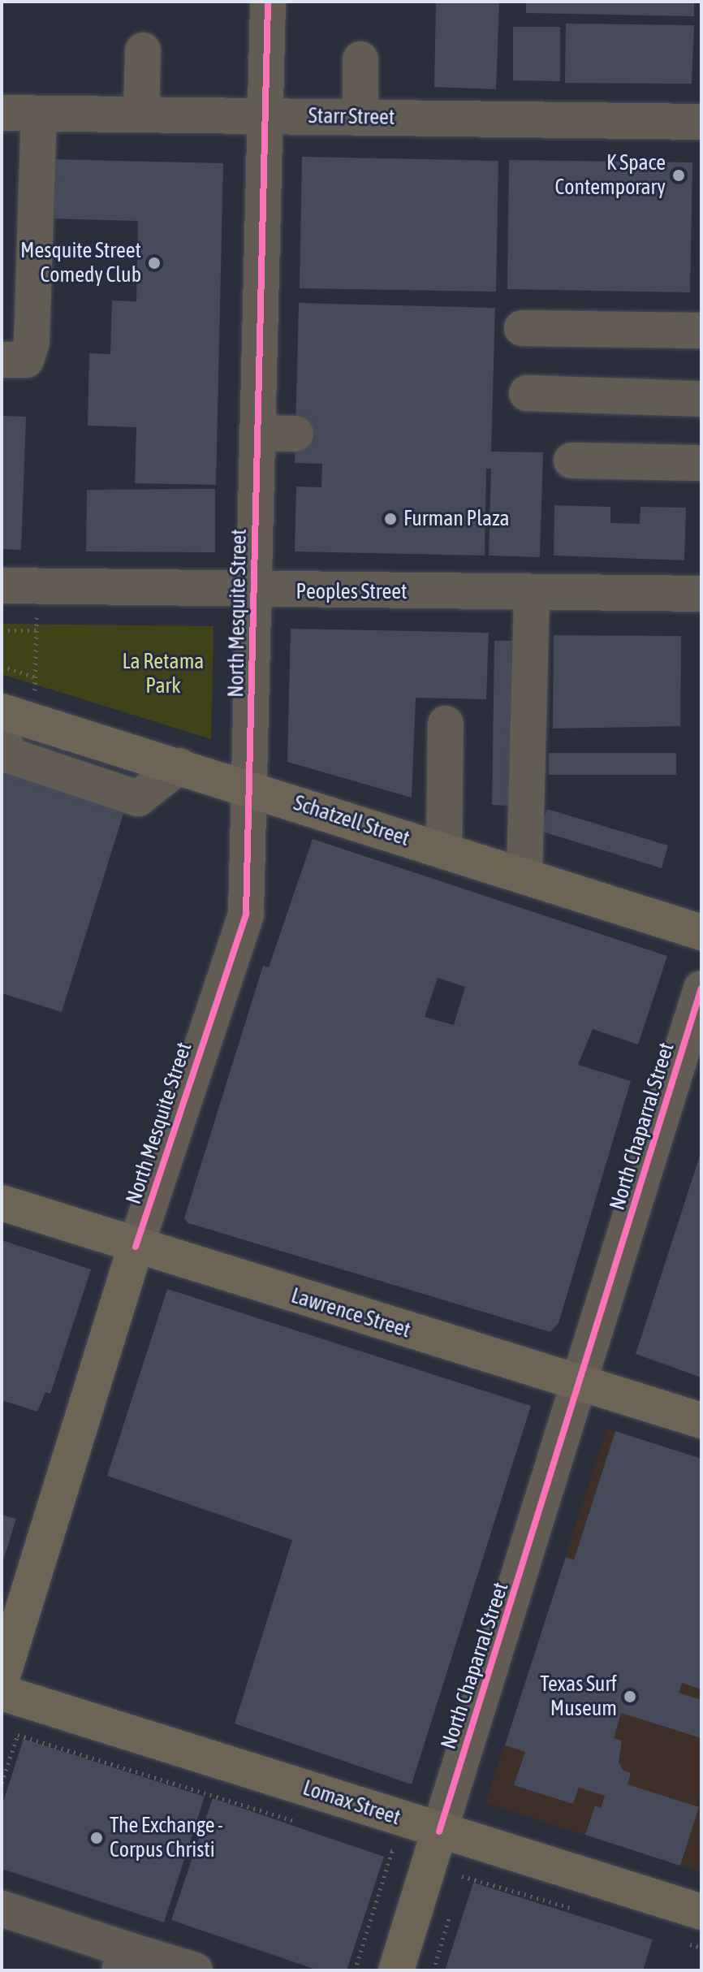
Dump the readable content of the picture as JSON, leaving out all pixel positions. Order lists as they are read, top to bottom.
{
  "streets": {
    "main road": [
      "North Mesquite Street",
      "Schatzell Street",
      "North Chaparral Street",
      "Lawrence Street",
      "Lomax Street"
    ],
    "street": ["Starr Street", "Peoples Street"]
  },
  "crossings": [
    ["Starr Street", "North Mesquite Street"],
    ["Peoples Street", "North Mesquite Street"],
    ["North Mesquite Street", "Schatzell Street"],
    ["North Mesquite Street", "Lawrence Street"],
    ["North Chaparral Street", "Lawrence Street"],
    ["North Chaparral Street", "Lomax Street"]
  ],
  "parks": ["La Retama Park"],
  "places": [
    "K Space Contemporary",
    "Mesquite Street Comedy Club",
    "Furman Plaza",
    "Texas Surf Museum",
    "The Exchange - Corpus Christi"
  ]
}
